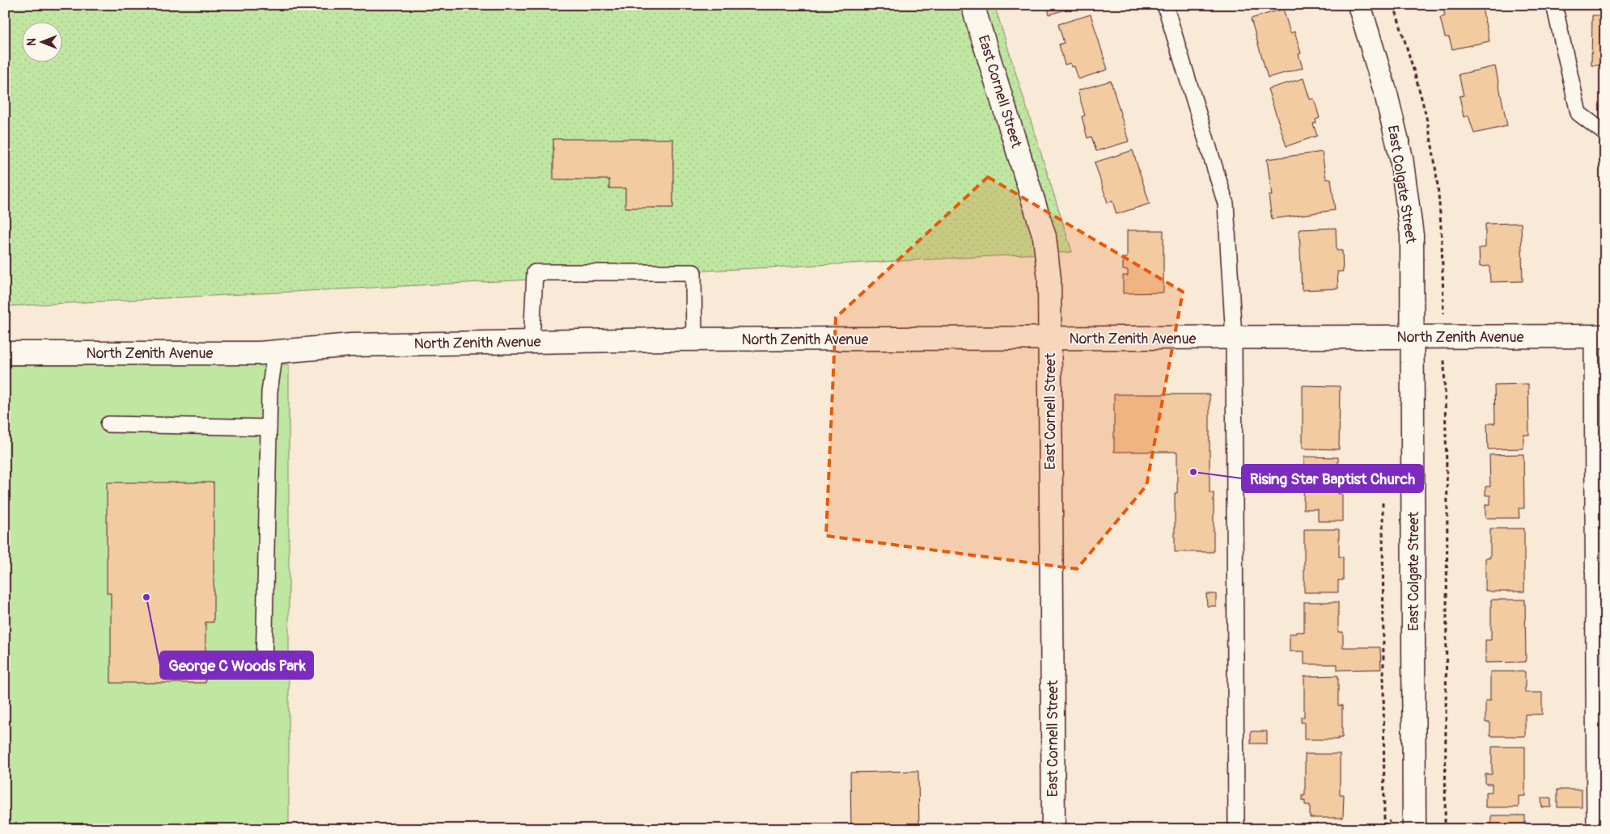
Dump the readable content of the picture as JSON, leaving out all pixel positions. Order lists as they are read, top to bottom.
{
  "streets": {
    "street": ["East Cornell Street", "East Colgate Street", "North Zenith Avenue"]
  },
  "crossings": [
    ["East Cornell Street", "North Zenith Avenue"],
    ["East Colgate Street", "North Zenith Avenue"]
  ],
  "places": ["Rising Star Baptist Church", "George C Woods Park"],
  "north": "left"
}
